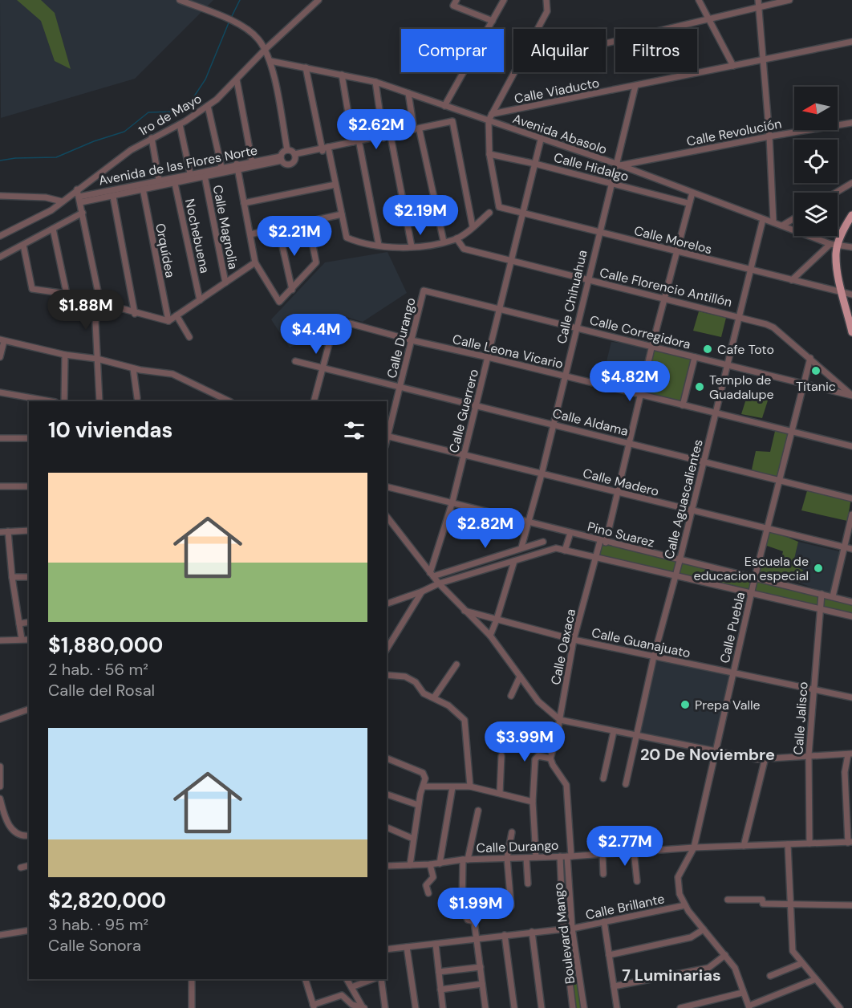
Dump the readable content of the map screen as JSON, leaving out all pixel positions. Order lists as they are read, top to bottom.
{
  "streets": {
    "street": [
      "Calle Viaducto",
      "1ro de Mayo",
      "Calle Revolución",
      "Avenida Abasolo",
      "Avenida de las Flores Norte",
      "Calle Hidalgo",
      "Calle Magnolia",
      "Nochebuena",
      "Calle Morelos",
      "Orquídea",
      "Calle Florencio Antillón",
      "Calle Chihuahua",
      "Calle Corregidora",
      "Calle Durango",
      "Calle Leona Vicario",
      "Calle Guerrero",
      "Calle Aldama",
      "Calle Madero",
      "Calle Aguascalientes",
      "Pino Suarez",
      "Calle Puebla",
      "Calle Guanajuato",
      "Calle Oaxaca",
      "Calle Jalisco",
      "Calle Brillante",
      "Boulevard Mango"
    ]
  },
  "crossings": [
    ["Calle Viaducto", "Calle Chihuahua"],
    ["Calle Revolución", "Avenida Abasolo"],
    ["Calle Revolución", "Calle Chihuahua"],
    ["Avenida Abasolo", "Calle Chihuahua"],
    ["Avenida Abasolo", "Calle Guerrero"],
    ["Avenida Abasolo", "Calle Aguascalientes"],
    ["Avenida Abasolo", "Calle Oaxaca"],
    ["Avenida de las Flores Norte", "Calle Magnolia"],
    ["Avenida de las Flores Norte", "Nochebuena"],
    ["Avenida de las Flores Norte", "Orquídea"],
    ["Calle Hidalgo", "Calle Morelos"],
    ["Calle Hidalgo", "Calle Chihuahua"],
    ["Calle Hidalgo", "Calle Guerrero"],
    ["Calle Hidalgo", "Calle Oaxaca"],
    ["Calle Morelos", "Calle Chihuahua"],
    ["Calle Morelos", "Calle Guerrero"],
    ["Calle Morelos", "Calle Aguascalientes"],
    ["Calle Morelos", "Calle Oaxaca"],
    ["Calle Florencio Antillón", "Calle Chihuahua"],
    ["Calle Florencio Antillón", "Calle Corregidora"],
    ["Calle Florencio Antillón", "Calle Guerrero"],
    ["Calle Florencio Antillón", "Calle Aguascalientes"],
    ["Calle Florencio Antillón", "Calle Puebla"],
    ["Calle Florencio Antillón", "Calle Oaxaca"],
    ["Calle Chihuahua", "Calle Corregidora"],
    ["Calle Chihuahua", "Calle Leona Vicario"],
    ["Calle Chihuahua", "Calle Aldama"],
    ["Calle Chihuahua", "Calle Madero"],
    ["Calle Chihuahua", "Pino Suarez"],
    ["Calle Corregidora", "Calle Durango"],
    ["Calle Corregidora", "Calle Guerrero"],
    ["Calle Corregidora", "Calle Aguascalientes"],
    ["Calle Corregidora", "Calle Puebla"],
    ["Calle Corregidora", "Calle Oaxaca"],
    ["Calle Durango", "Calle Leona Vicario"],
    ["Calle Durango", "Calle Aldama"],
    ["Calle Durango", "Calle Madero"],
    ["Calle Durango", "Calle Puebla"],
    ["Calle Durango", "Calle Jalisco"],
    ["Calle Durango", "Boulevard Mango"],
    ["Calle Leona Vicario", "Calle Guerrero"],
    ["Calle Leona Vicario", "Calle Aguascalientes"],
    ["Calle Leona Vicario", "Calle Puebla"],
    ["Calle Leona Vicario", "Calle Oaxaca"],
    ["Calle Guerrero", "Calle Aldama"],
    ["Calle Guerrero", "Calle Madero"],
    ["Calle Guerrero", "Pino Suarez"],
    ["Calle Aldama", "Calle Aguascalientes"],
    ["Calle Aldama", "Calle Puebla"],
    ["Calle Aldama", "Calle Oaxaca"],
    ["Calle Madero", "Calle Aguascalientes"],
    ["Calle Madero", "Calle Puebla"],
    ["Calle Madero", "Calle Oaxaca"],
    ["Calle Aguascalientes", "Pino Suarez"],
    ["Calle Aguascalientes", "Calle Guanajuato"],
    ["Pino Suarez", "Calle Puebla"],
    ["Pino Suarez", "Calle Oaxaca"],
    ["Pino Suarez", "Calle Jalisco"],
    ["Calle Puebla", "Calle Guanajuato"],
    ["Calle Puebla", "Calle Brillante"],
    ["Calle Guanajuato", "Calle Oaxaca"],
    ["Calle Guanajuato", "Calle Jalisco"],
    ["Calle Oaxaca", "Boulevard Mango"],
    ["Calle Brillante", "Boulevard Mango"]
  ],
  "districts": ["20 De Noviembre", "7 Luminarias"],
  "places": [
    "Cafe Toto",
    "Titanic",
    "Templo de Guadalupe",
    "Escuela de educacion especial",
    "Prepa Valle"
  ],
  "north": "left",
  "page": {
    "chip": ["Comprar", "Alquilar", "Filtros"],
    "price": [
      "$2.62M",
      "$2.19M",
      "$2.21M",
      "$1.88M",
      "$4.4M",
      "$4.82M",
      "$2.82M",
      "$3.99M",
      "$2.77M",
      "$1.99M"
    ],
    "heading": "10 viviendas",
    "list": [
      {
        "name": "$1,880,000",
        "note": "2 hab. · 56 m² · Calle del Rosal"
      },
      {
        "name": "$2,820,000",
        "note": "3 hab. · 95 m² · Calle Sonora"
      }
    ]
  }
}
